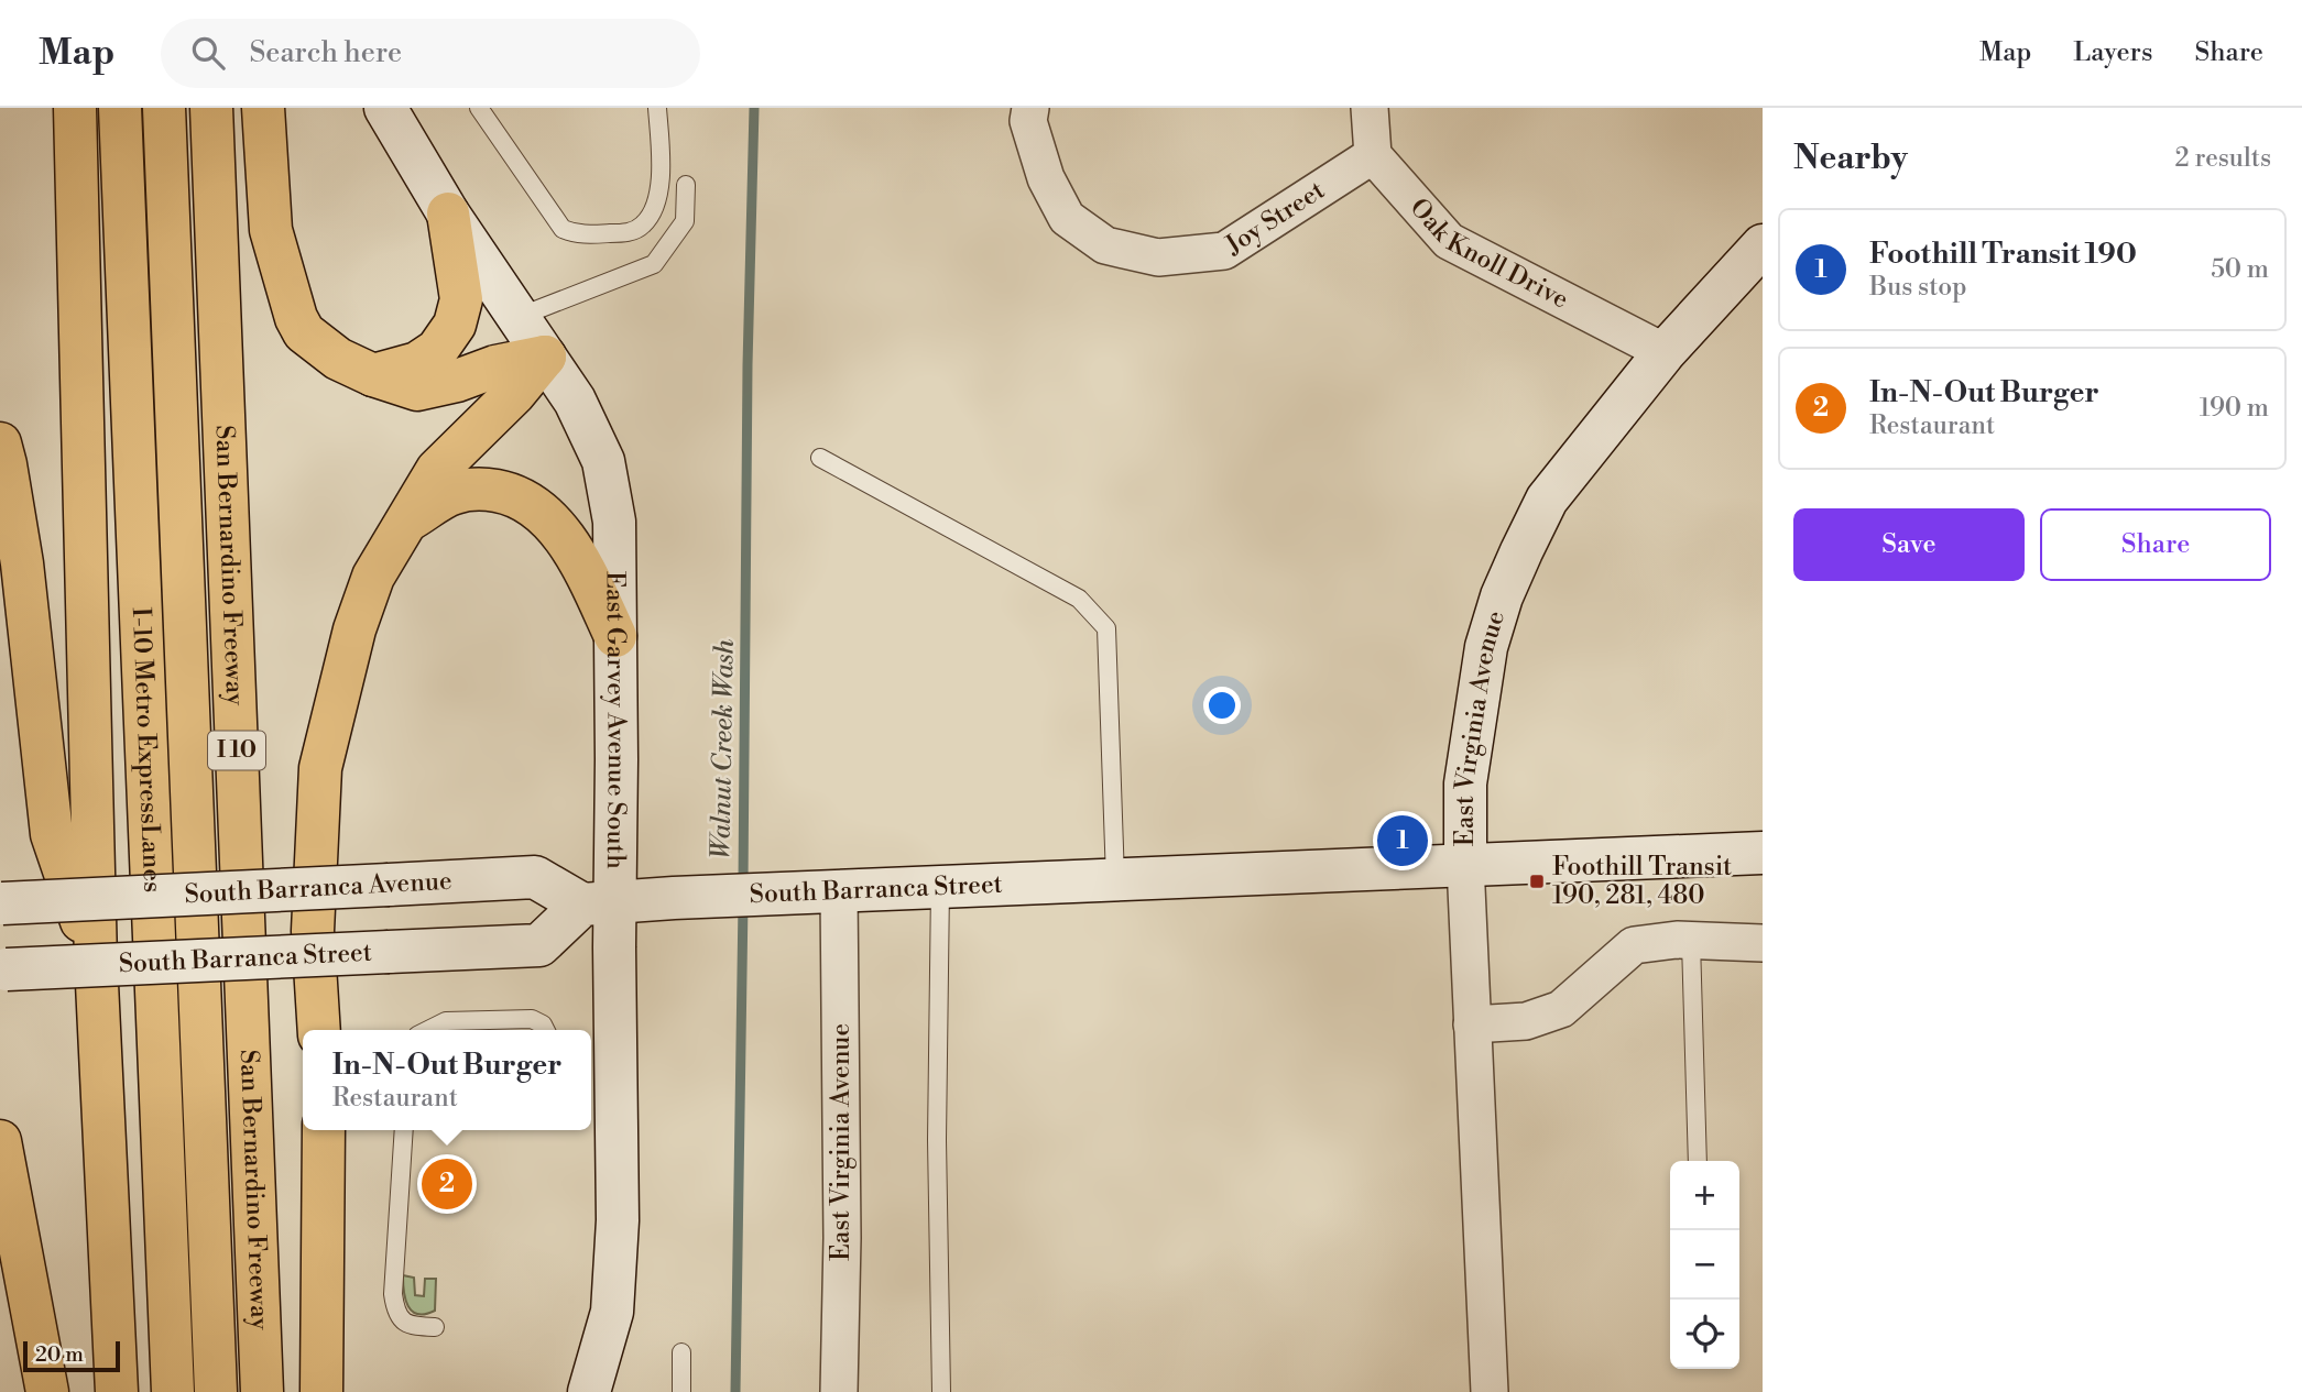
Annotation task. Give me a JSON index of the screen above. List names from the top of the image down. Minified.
{"streets":{"highway":["San Bernardino Freeway","I-10 Metro ExpressLanes","I 10"],"main road":["East Garvey Avenue South","East Virginia Avenue","South Barranca Avenue","South Barranca Street"],"street":["Joy Street","Oak Knoll Drive"]},"crossings":[["Joy Street","Oak Knoll Drive"],["Oak Knoll Drive","East Virginia Avenue"],["East Garvey Avenue South","South Barranca Avenue"],["East Garvey Avenue South","South Barranca Street"],["East Virginia Avenue","South Barranca Street"],["South Barranca Avenue","South Barranca Street"]],"water":["Walnut Creek Wash"],"places":{"transit":["Foothill Transit 190, 281, 480"]},"scale_bar":"20 m","page":{"header":"Map","search":"Search here","nav":["Map","Layers","Share"],"heading":["Nearby","2 results"],"list":[{"mark":"1","name":"Foothill Transit 190","note":"Bus stop","value":"50 m"},{"mark":"2","name":"In-N-Out Burger","note":"Restaurant","value":"190 m"}],"buttons":["Save","Share"],"pins":["1","2"],"popup":["In-N-Out Burger","Restaurant"],"map_buttons":["+","−"],"scale":"20 m"}}
